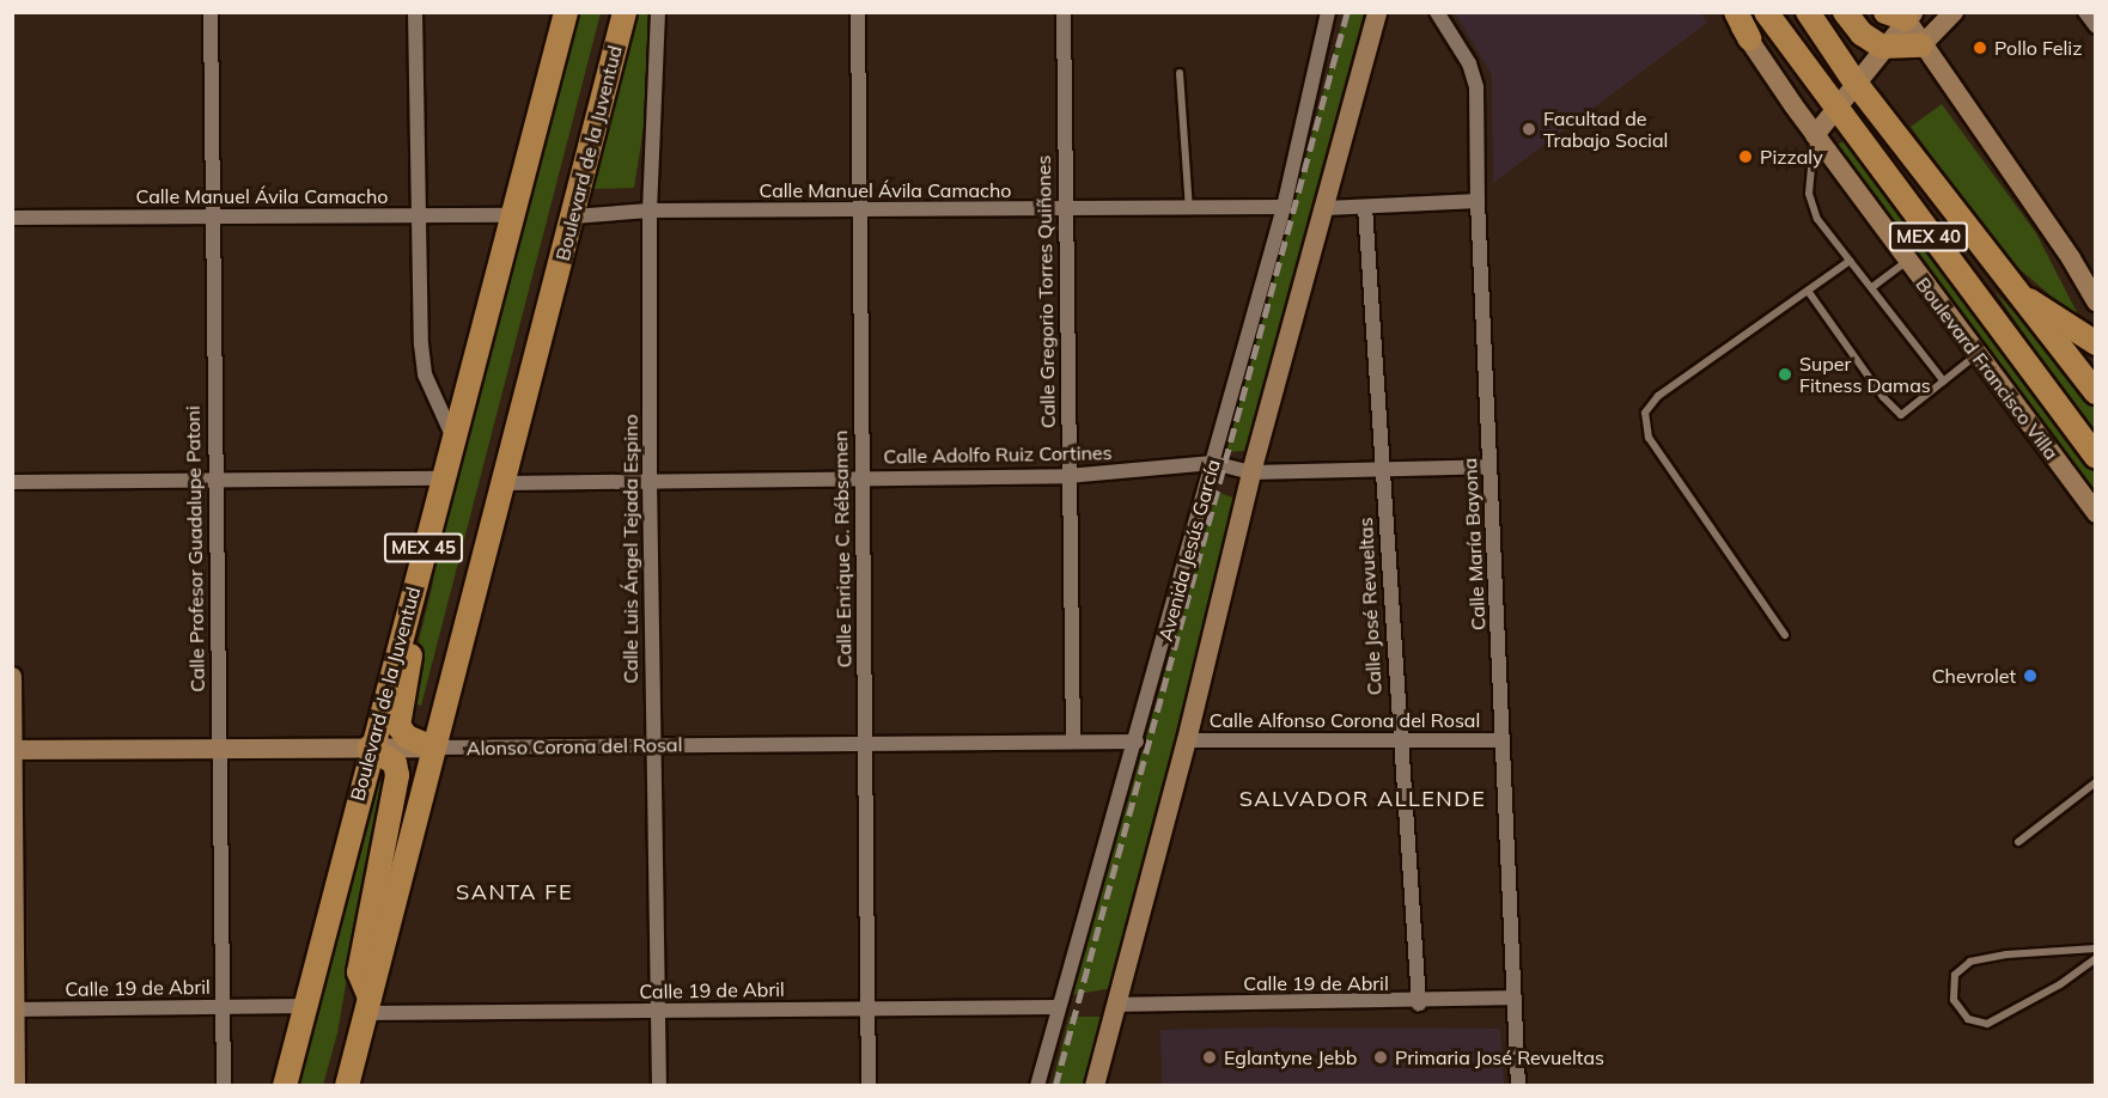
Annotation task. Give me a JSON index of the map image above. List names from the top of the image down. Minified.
{"streets":{"main road":["Boulevard de la Juventud","MEX 40","Boulevard Francisco Villa","MEX 45"],"street":["Calle Manuel Ávila Camacho","Calle Gregorio Torres Quiñones","Calle Adolfo Ruiz Cortines","Calle María Bayona","Calle Profesor Guadalupe Patoni","Calle Luis Ángel Tejada Espino","Calle Enrique C. Rébsamen","Avenida Jesús García","Calle José Revueltas","Calle Alfonso Corona del Rosal","Alonso Corona del Rosal","Calle 19 de Abril"]},"crossings":[["Boulevard de la Juventud","Calle Manuel Ávila Camacho"],["Boulevard de la Juventud","Calle Adolfo Ruiz Cortines"],["Boulevard de la Juventud","Alonso Corona del Rosal"],["Boulevard de la Juventud","Calle 19 de Abril"],["Calle Manuel Ávila Camacho","Calle Gregorio Torres Quiñones"],["Calle Manuel Ávila Camacho","Calle Profesor Guadalupe Patoni"],["Calle Manuel Ávila Camacho","Calle Luis Ángel Tejada Espino"],["Calle Manuel Ávila Camacho","Calle Enrique C. Rébsamen"],["Calle Manuel Ávila Camacho","Avenida Jesús García"],["Calle Gregorio Torres Quiñones","Calle Adolfo Ruiz Cortines"],["Calle Gregorio Torres Quiñones","Alonso Corona del Rosal"],["Calle Adolfo Ruiz Cortines","Calle María Bayona"],["Calle Adolfo Ruiz Cortines","Calle Luis Ángel Tejada Espino"],["Calle Adolfo Ruiz Cortines","Calle Enrique C. Rébsamen"],["Calle Adolfo Ruiz Cortines","Avenida Jesús García"],["Calle Adolfo Ruiz Cortines","Calle José Revueltas"],["Calle María Bayona","Calle Alfonso Corona del Rosal"],["Calle María Bayona","Calle 19 de Abril"],["Calle Profesor Guadalupe Patoni","Alonso Corona del Rosal"],["Calle Profesor Guadalupe Patoni","Calle 19 de Abril"],["Calle Luis Ángel Tejada Espino","Alonso Corona del Rosal"],["Calle Luis Ángel Tejada Espino","Calle 19 de Abril"],["Calle Enrique C. Rébsamen","Alonso Corona del Rosal"],["Calle Enrique C. Rébsamen","Calle 19 de Abril"],["Avenida Jesús García","Calle Alfonso Corona del Rosal"],["Avenida Jesús García","Alonso Corona del Rosal"],["Avenida Jesús García","Calle 19 de Abril"],["Calle José Revueltas","Calle Alfonso Corona del Rosal"],["Calle José Revueltas","Calle 19 de Abril"]],"districts":["SALVADOR ALLENDE","SANTA FE"],"places":["Pollo Feliz","Facultad de Trabajo Social","Pizzaly","Super Fitness Damas","Chevrolet","Eglantyne Jebb","Primaria José Revueltas"]}
